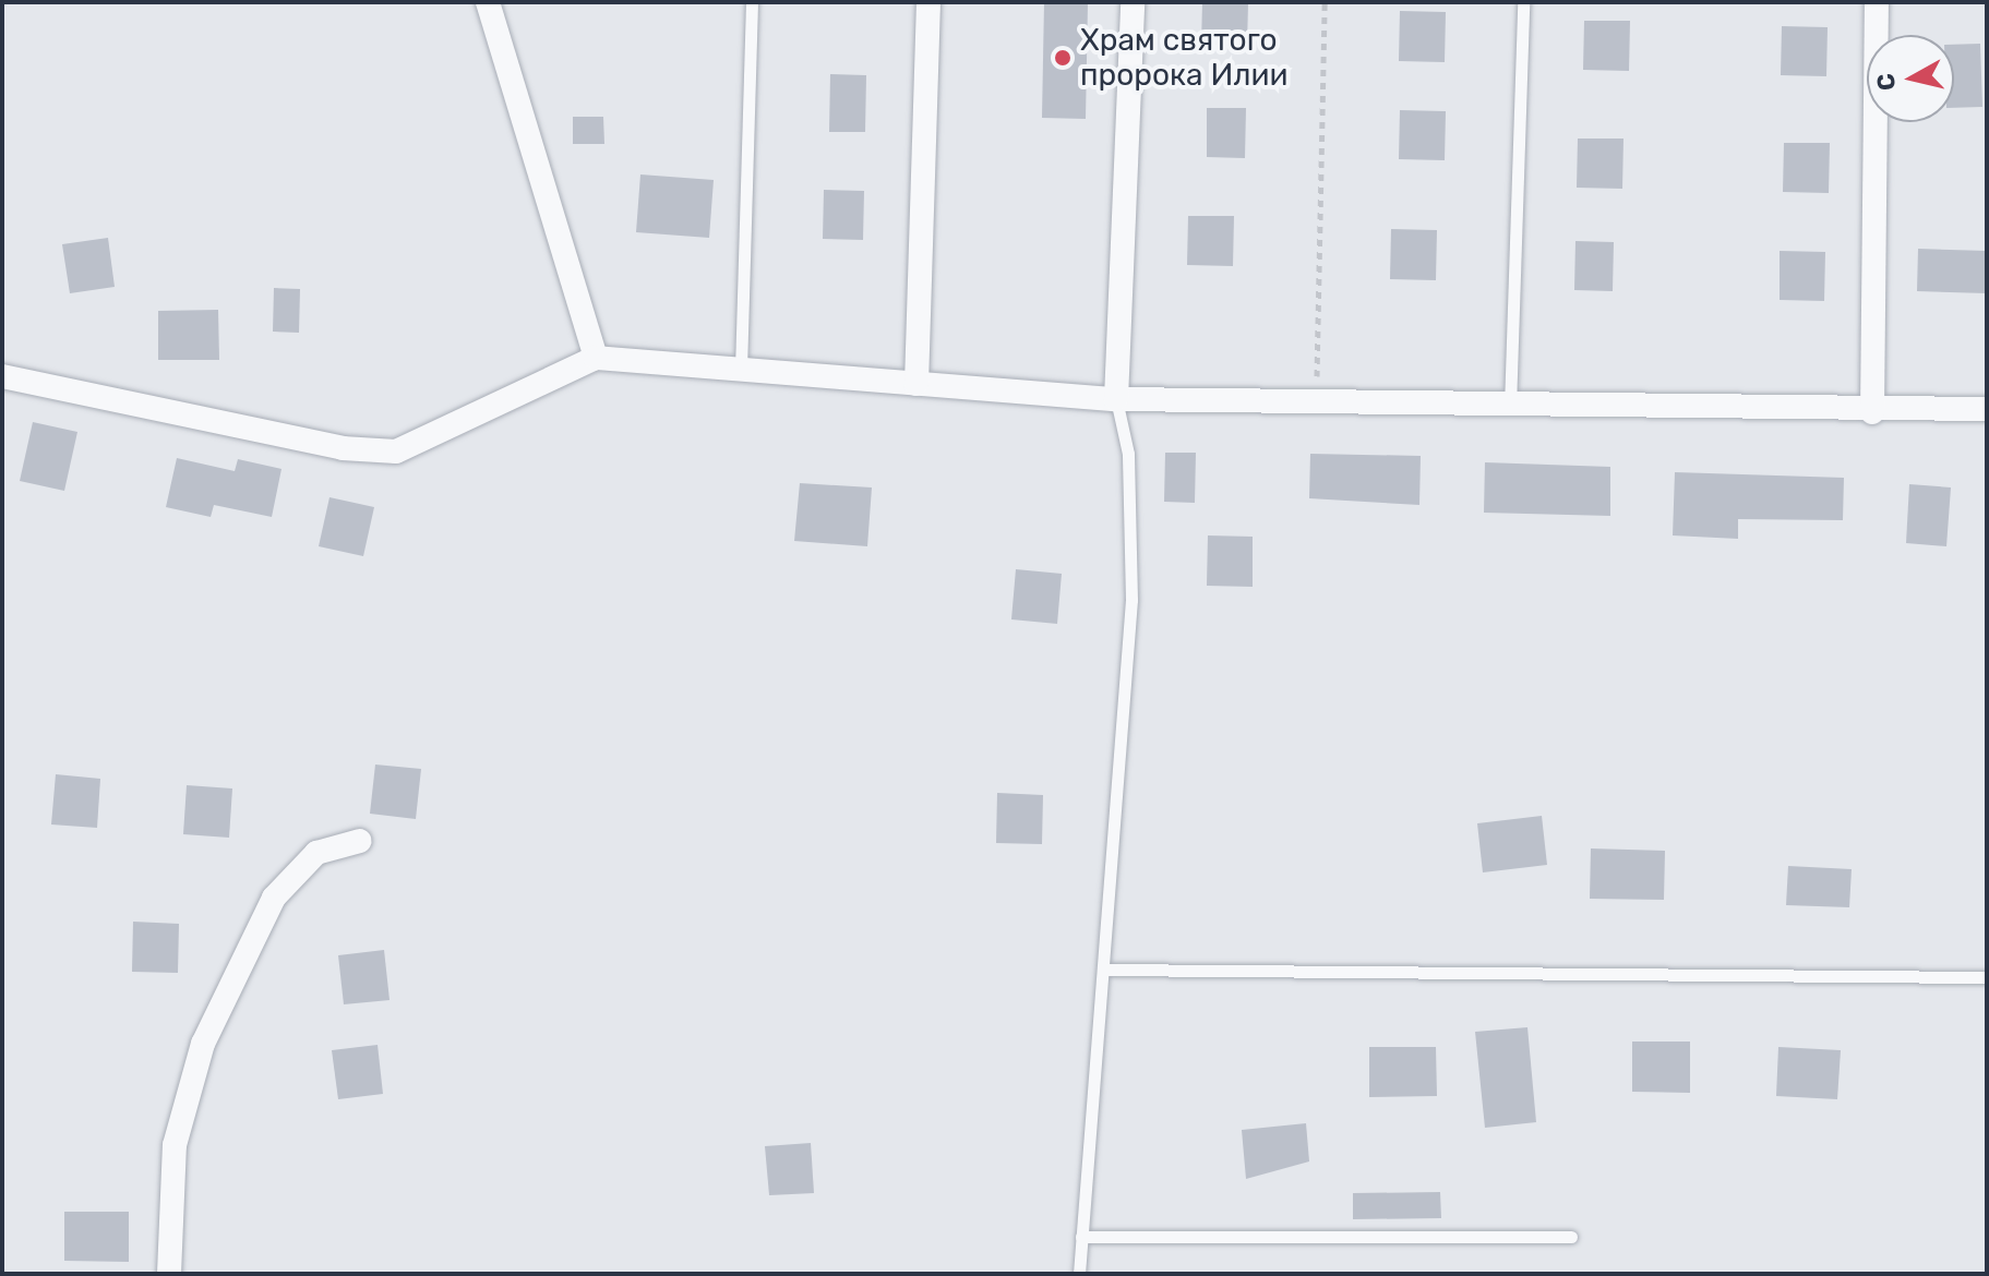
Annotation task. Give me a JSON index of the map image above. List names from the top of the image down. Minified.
{"places":["Храм святого пророка Илии"],"north":"left"}
